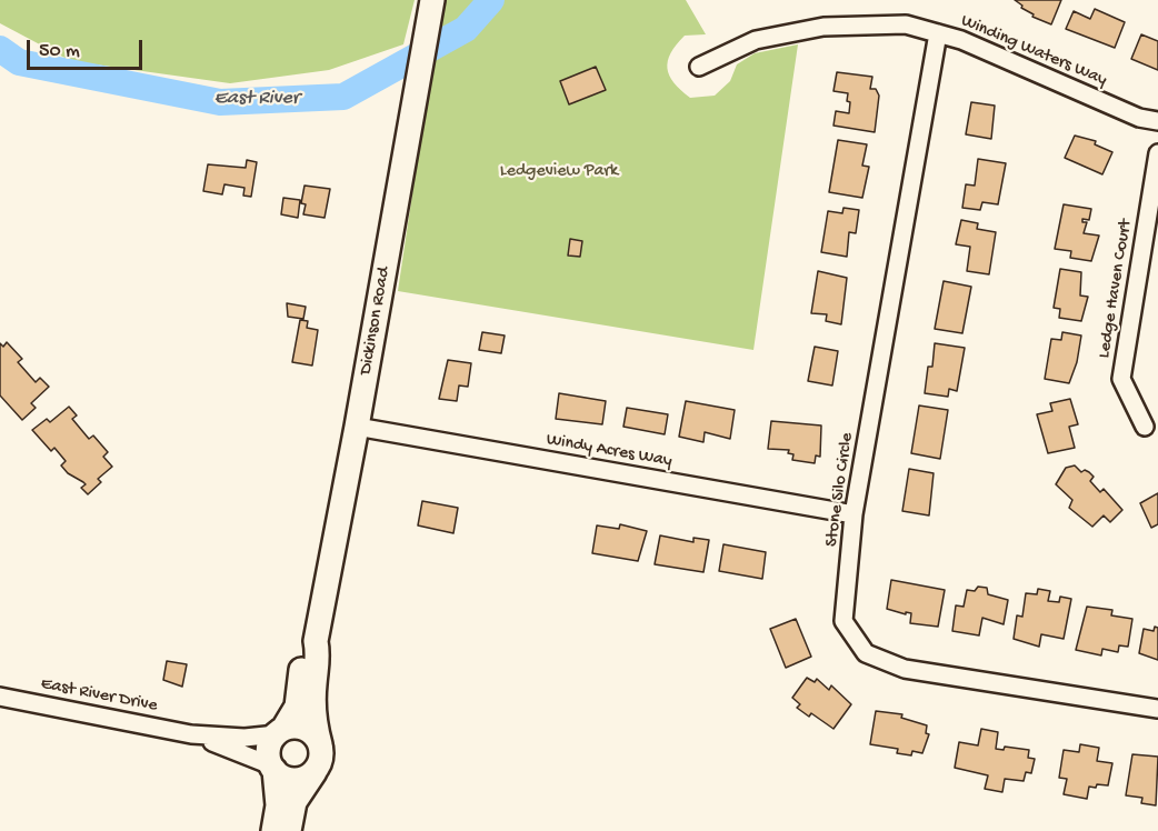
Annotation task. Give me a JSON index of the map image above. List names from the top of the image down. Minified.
{"streets":{"street":["Winding Waters Way","Ledge Haven Court","Dickinson Road","Windy Acres Way","Stone Silo Circle","East River Drive"]},"crossings":[["Winding Waters Way","Stone Silo Circle"],["Dickinson Road","Windy Acres Way"],["Dickinson Road","East River Drive"],["Windy Acres Way","Stone Silo Circle"]],"water":["East River"],"parks":["Ledgeview Park"],"scale_bar":"50 m"}
